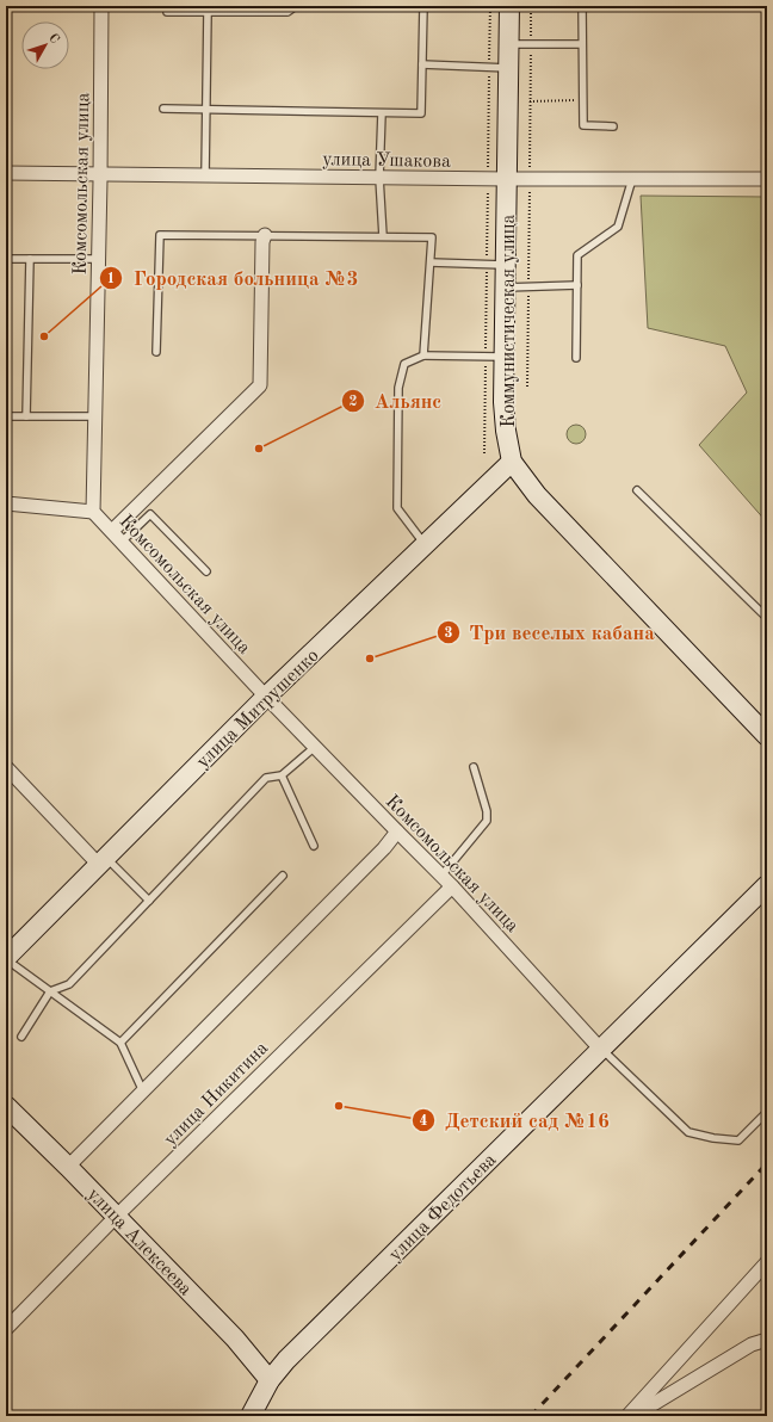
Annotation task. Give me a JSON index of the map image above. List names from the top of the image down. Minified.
{"streets":{"main road":["Коммунистическая улица","улица Митрушенко","улица Федотьева","улица Алексеева"],"street":["улица Ушакова","Комсомольская улица","улица Никитина"]},"crossings":[["улица Ушакова","Комсомольская улица"],["улица Ушакова","Коммунистическая улица"],["Комсомольская улица","улица Митрушенко"],["Комсомольская улица","улица Никитина"],["Комсомольская улица","улица Федотьева"],["Коммунистическая улица","улица Митрушенко"],["улица Никитина","улица Алексеева"],["улица Федотьева","улица Алексеева"]],"places":["Городская больница №3","Альянс","Три веселых кабана","Детский сад №16"],"north":"top right"}
